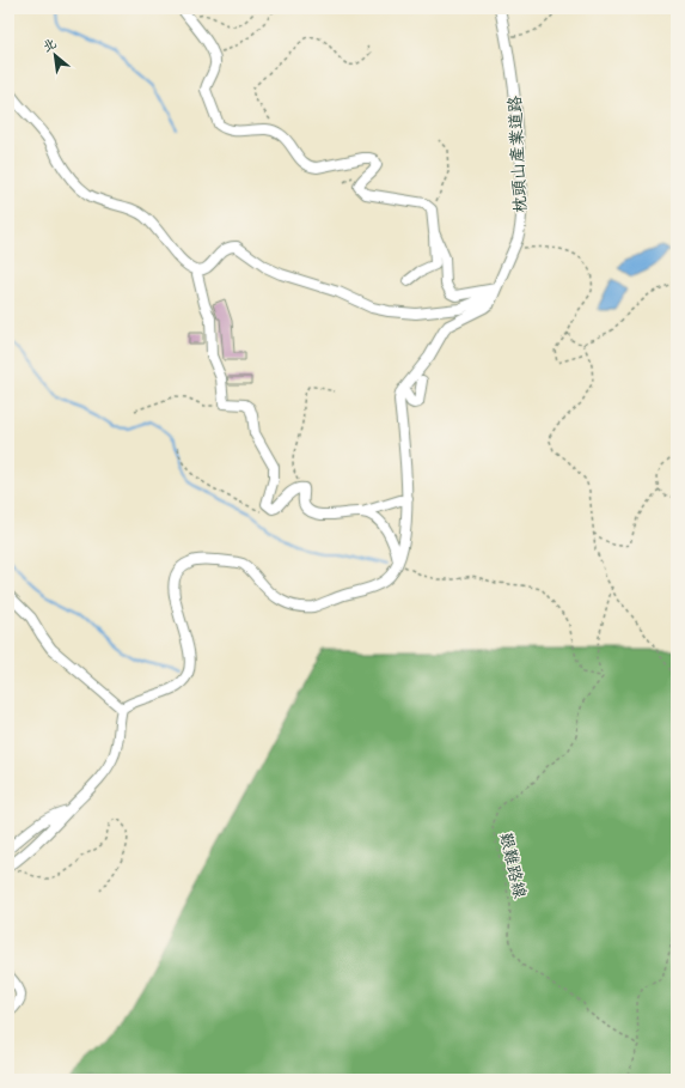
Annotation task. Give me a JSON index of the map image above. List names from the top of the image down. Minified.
{"streets":{"street":["枕頭山產業道路"],"path":["艱難路線"]},"north":"top left"}
